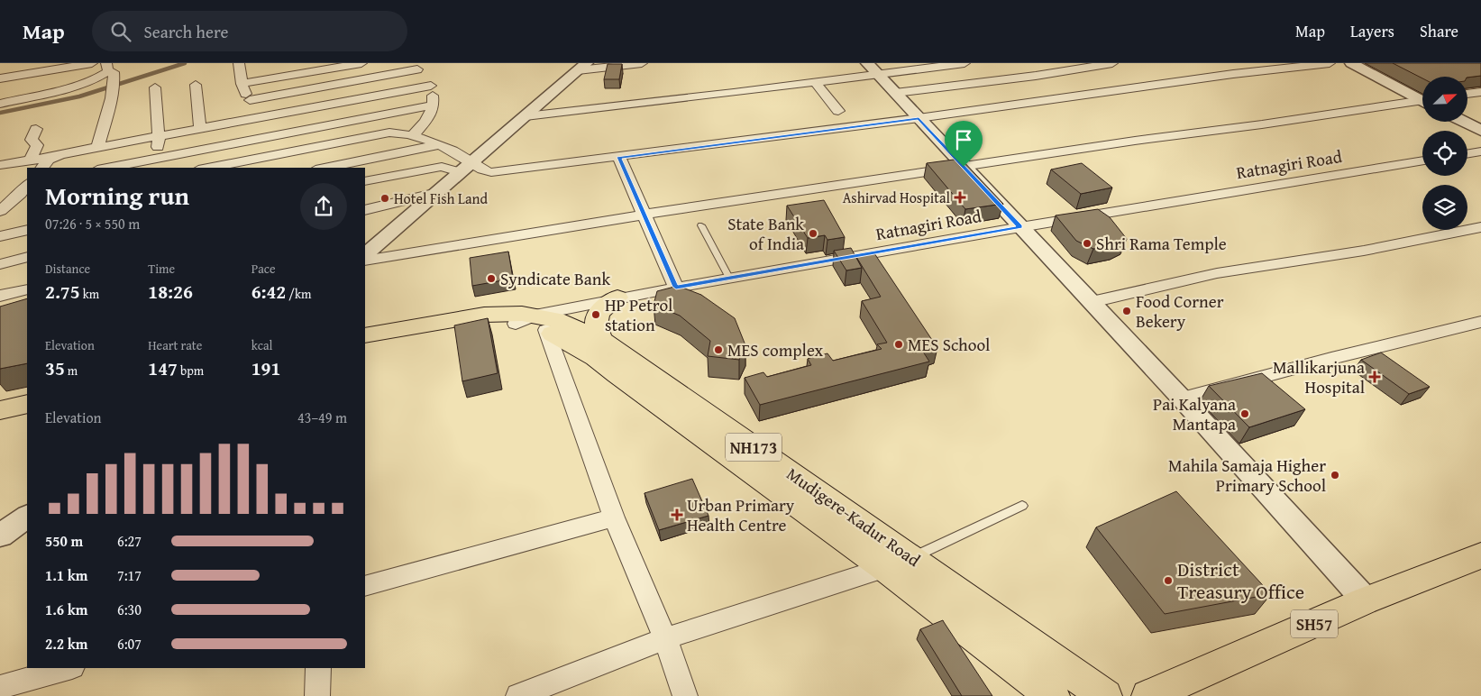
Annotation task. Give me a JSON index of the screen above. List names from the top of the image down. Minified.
{"streets":{"main road":["NH173","Mudigere-Kadur Road","SH57"],"street":["Ratnagiri Road"]},"crossings":[["Ratnagiri Road","Mudigere-Kadur Road"]],"places":{"health":["Ashirvad Hospital","Mallikarjuna Hospital","Urban Primary Health Centre"],"other":["Hotel Fish Land","State Bank of India","Shri Rama Temple","Syndicate Bank","Food Corner Bekery","HP Petrol station","MES School","MES complex","Pai Kalyana Mantapa","Mahila Samaja Higher Primary School","District Treasury Office"]},"north":"top right","page":{"header":"Map","search":"Search here","nav":["Map","Layers","Share"],"heading":["Morning run","07:26 · 5 × 550 m"],"stats":[["Distance","2.75 km"],["Time","18:26"],["Pace","6:42 /km"],["Elevation","35 m"],["Heart rate","147 bpm"],["kcal","191"]],"chart":["Elevation","43–49 m"],"list":[{"name":"550 m","note":"6:27"},{"name":"1.1 km","note":"7:17"},{"name":"1.6 km","note":"6:30"},{"name":"2.2 km","note":"6:07"}]}}
